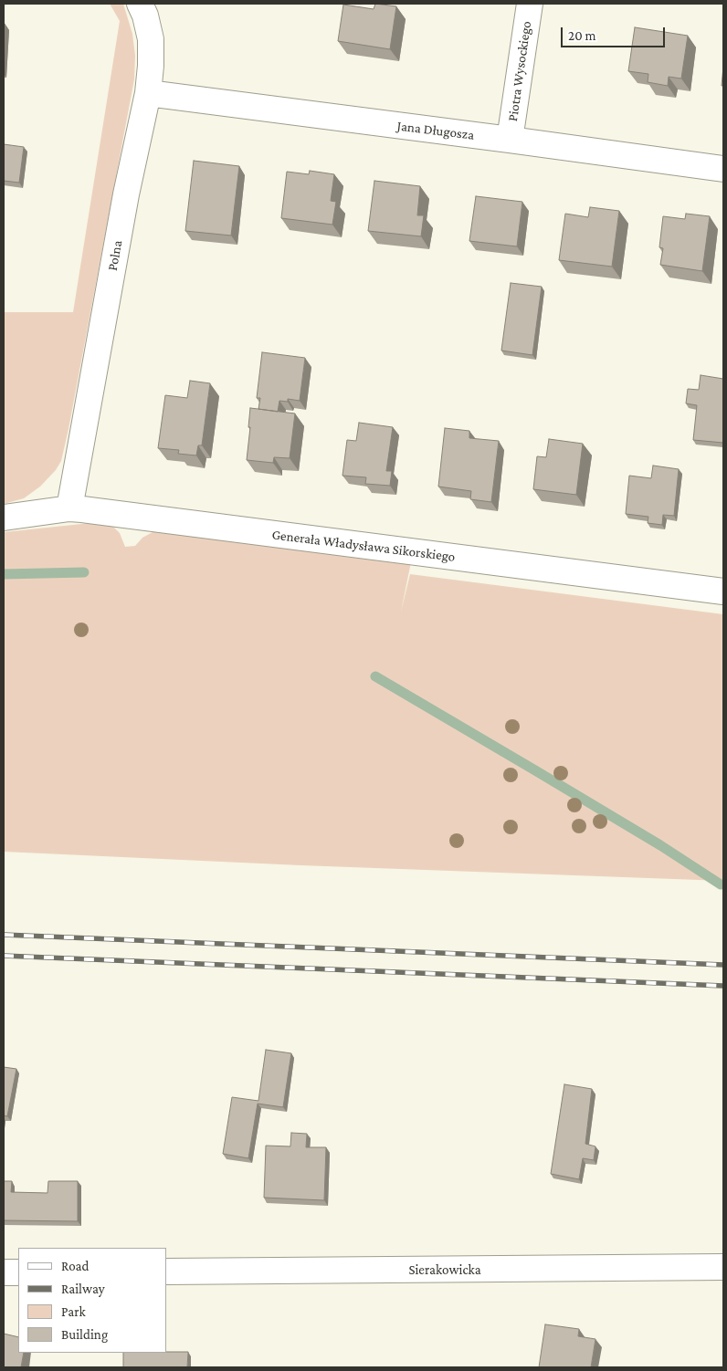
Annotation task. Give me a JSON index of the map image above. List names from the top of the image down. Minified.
{"streets":{"street":["Piotra Wysockiego","Jana Długosza","Polna","Generała Władysława Sikorskiego","Sierakowicka"]},"crossings":[["Piotra Wysockiego","Jana Długosza"],["Jana Długosza","Polna"],["Polna","Generała Władysława Sikorskiego"]],"legend":["Road","Railway","Park","Building"],"scale_bar":"20 m"}
